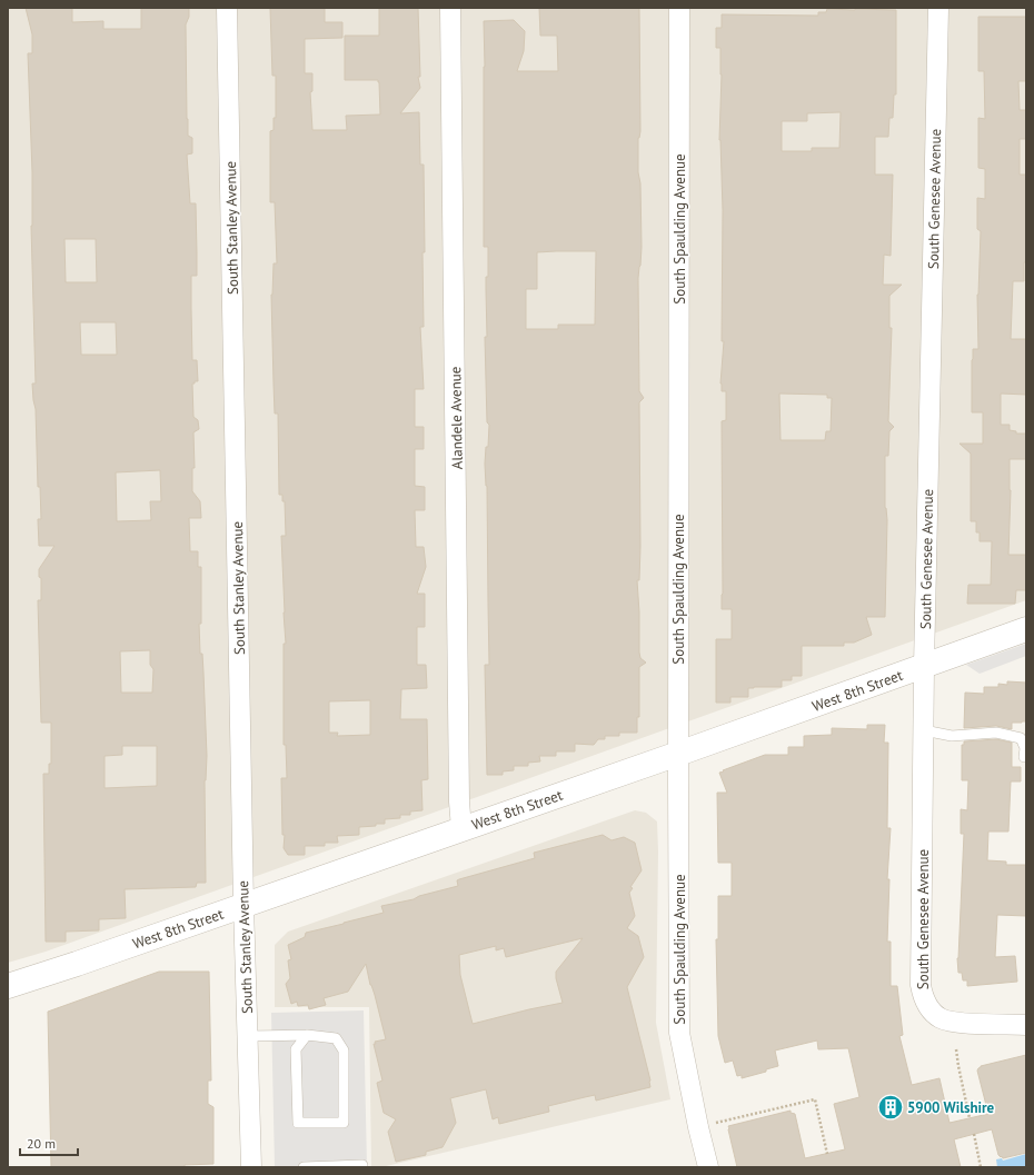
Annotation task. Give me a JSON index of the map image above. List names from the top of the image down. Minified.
{"streets":{"street":["South Genesee Avenue","South Stanley Avenue","South Spaulding Avenue","Alandele Avenue","West 8th Street"]},"crossings":[["South Genesee Avenue","West 8th Street"],["South Stanley Avenue","West 8th Street"],["South Spaulding Avenue","West 8th Street"],["Alandele Avenue","West 8th Street"]],"places":{"building":["5900 Wilshire"]},"scale_bar":"20 m"}
